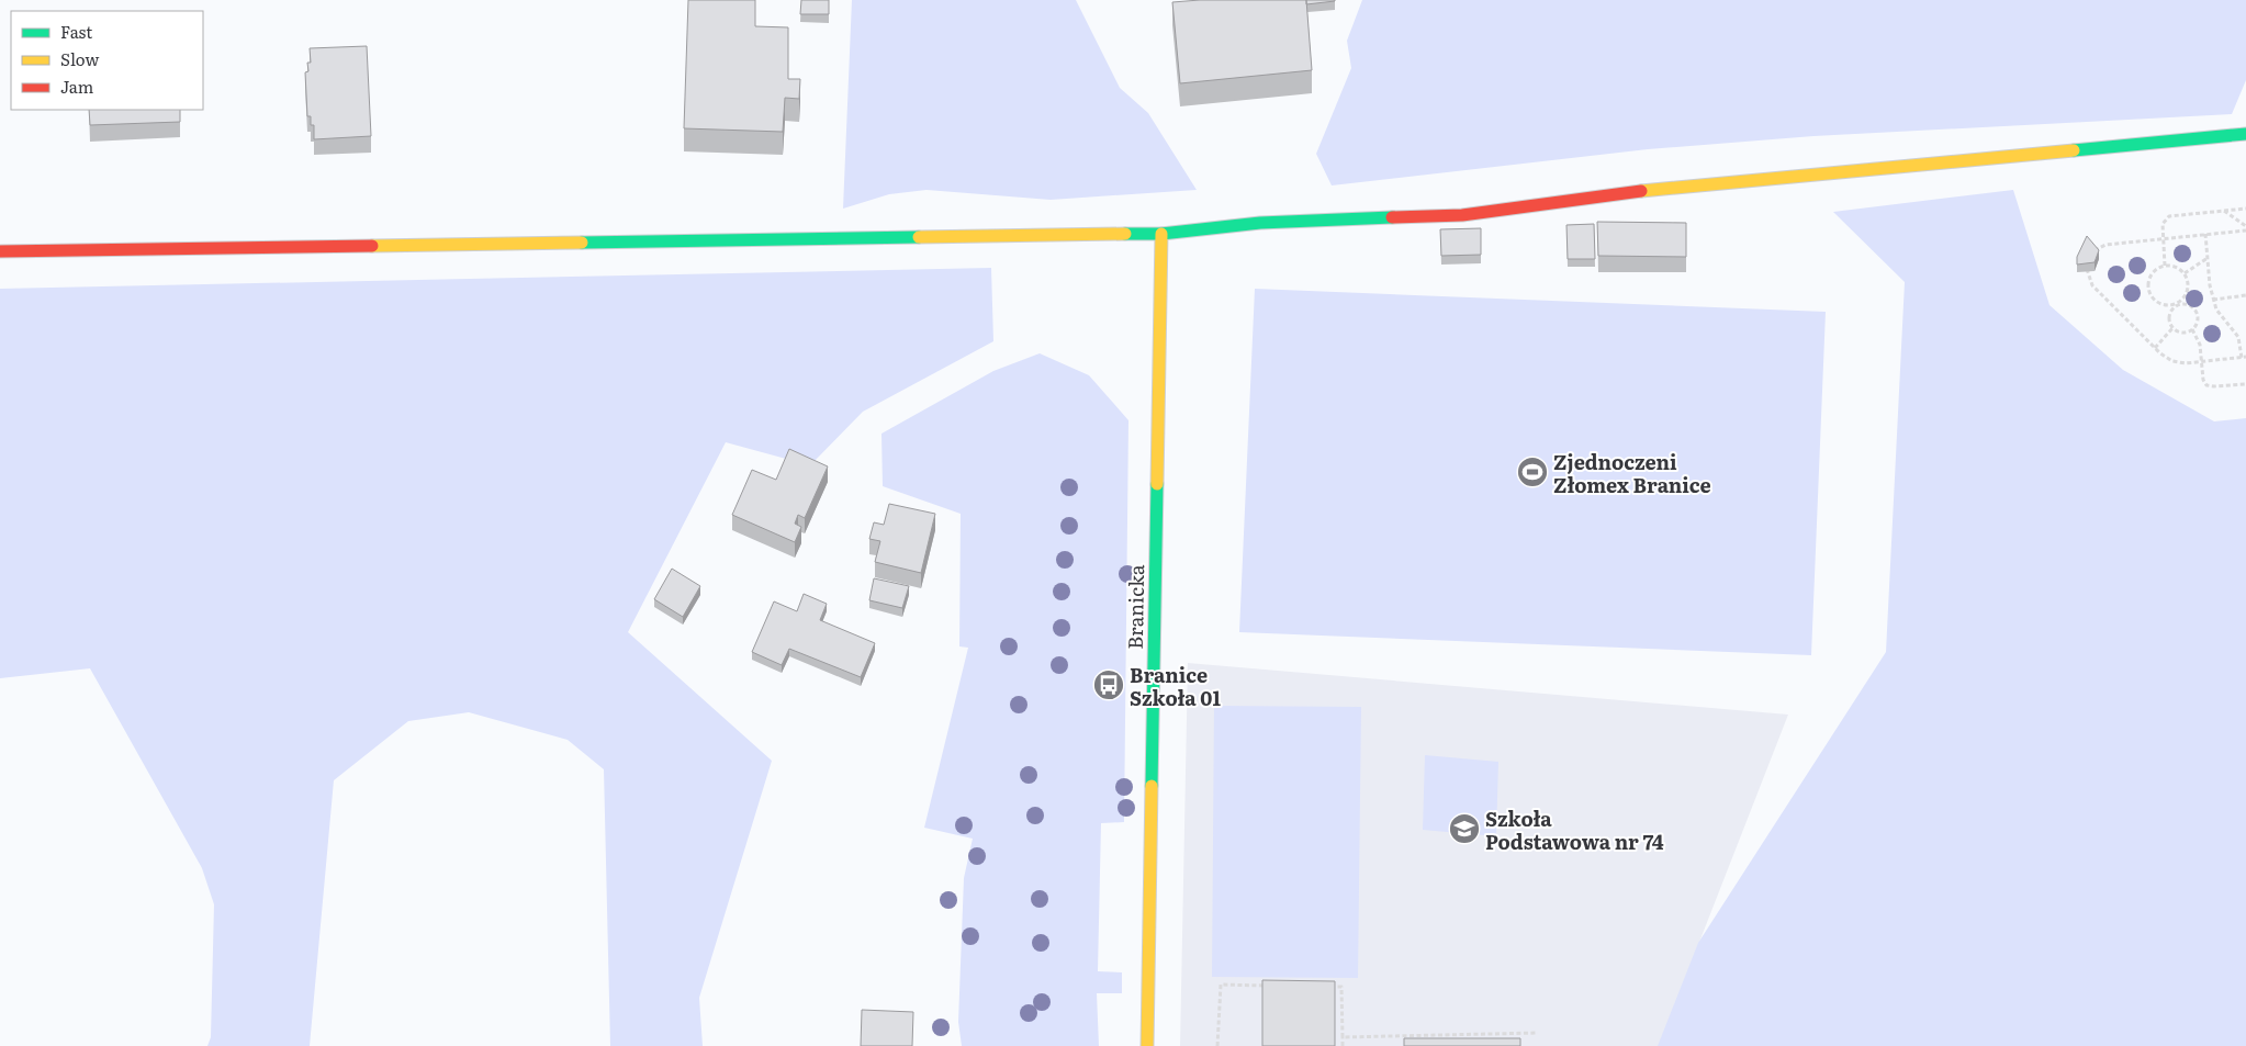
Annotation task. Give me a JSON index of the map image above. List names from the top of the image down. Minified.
{"streets":{"street":["Branicka"]},"places":{"sports":["Zjednoczeni Złomex Branice"],"bus stop":["Branice Szkoła 01"],"school or university":["Szkoła Podstawowa nr 74"]},"legend":["Fast","Slow","Jam"]}
